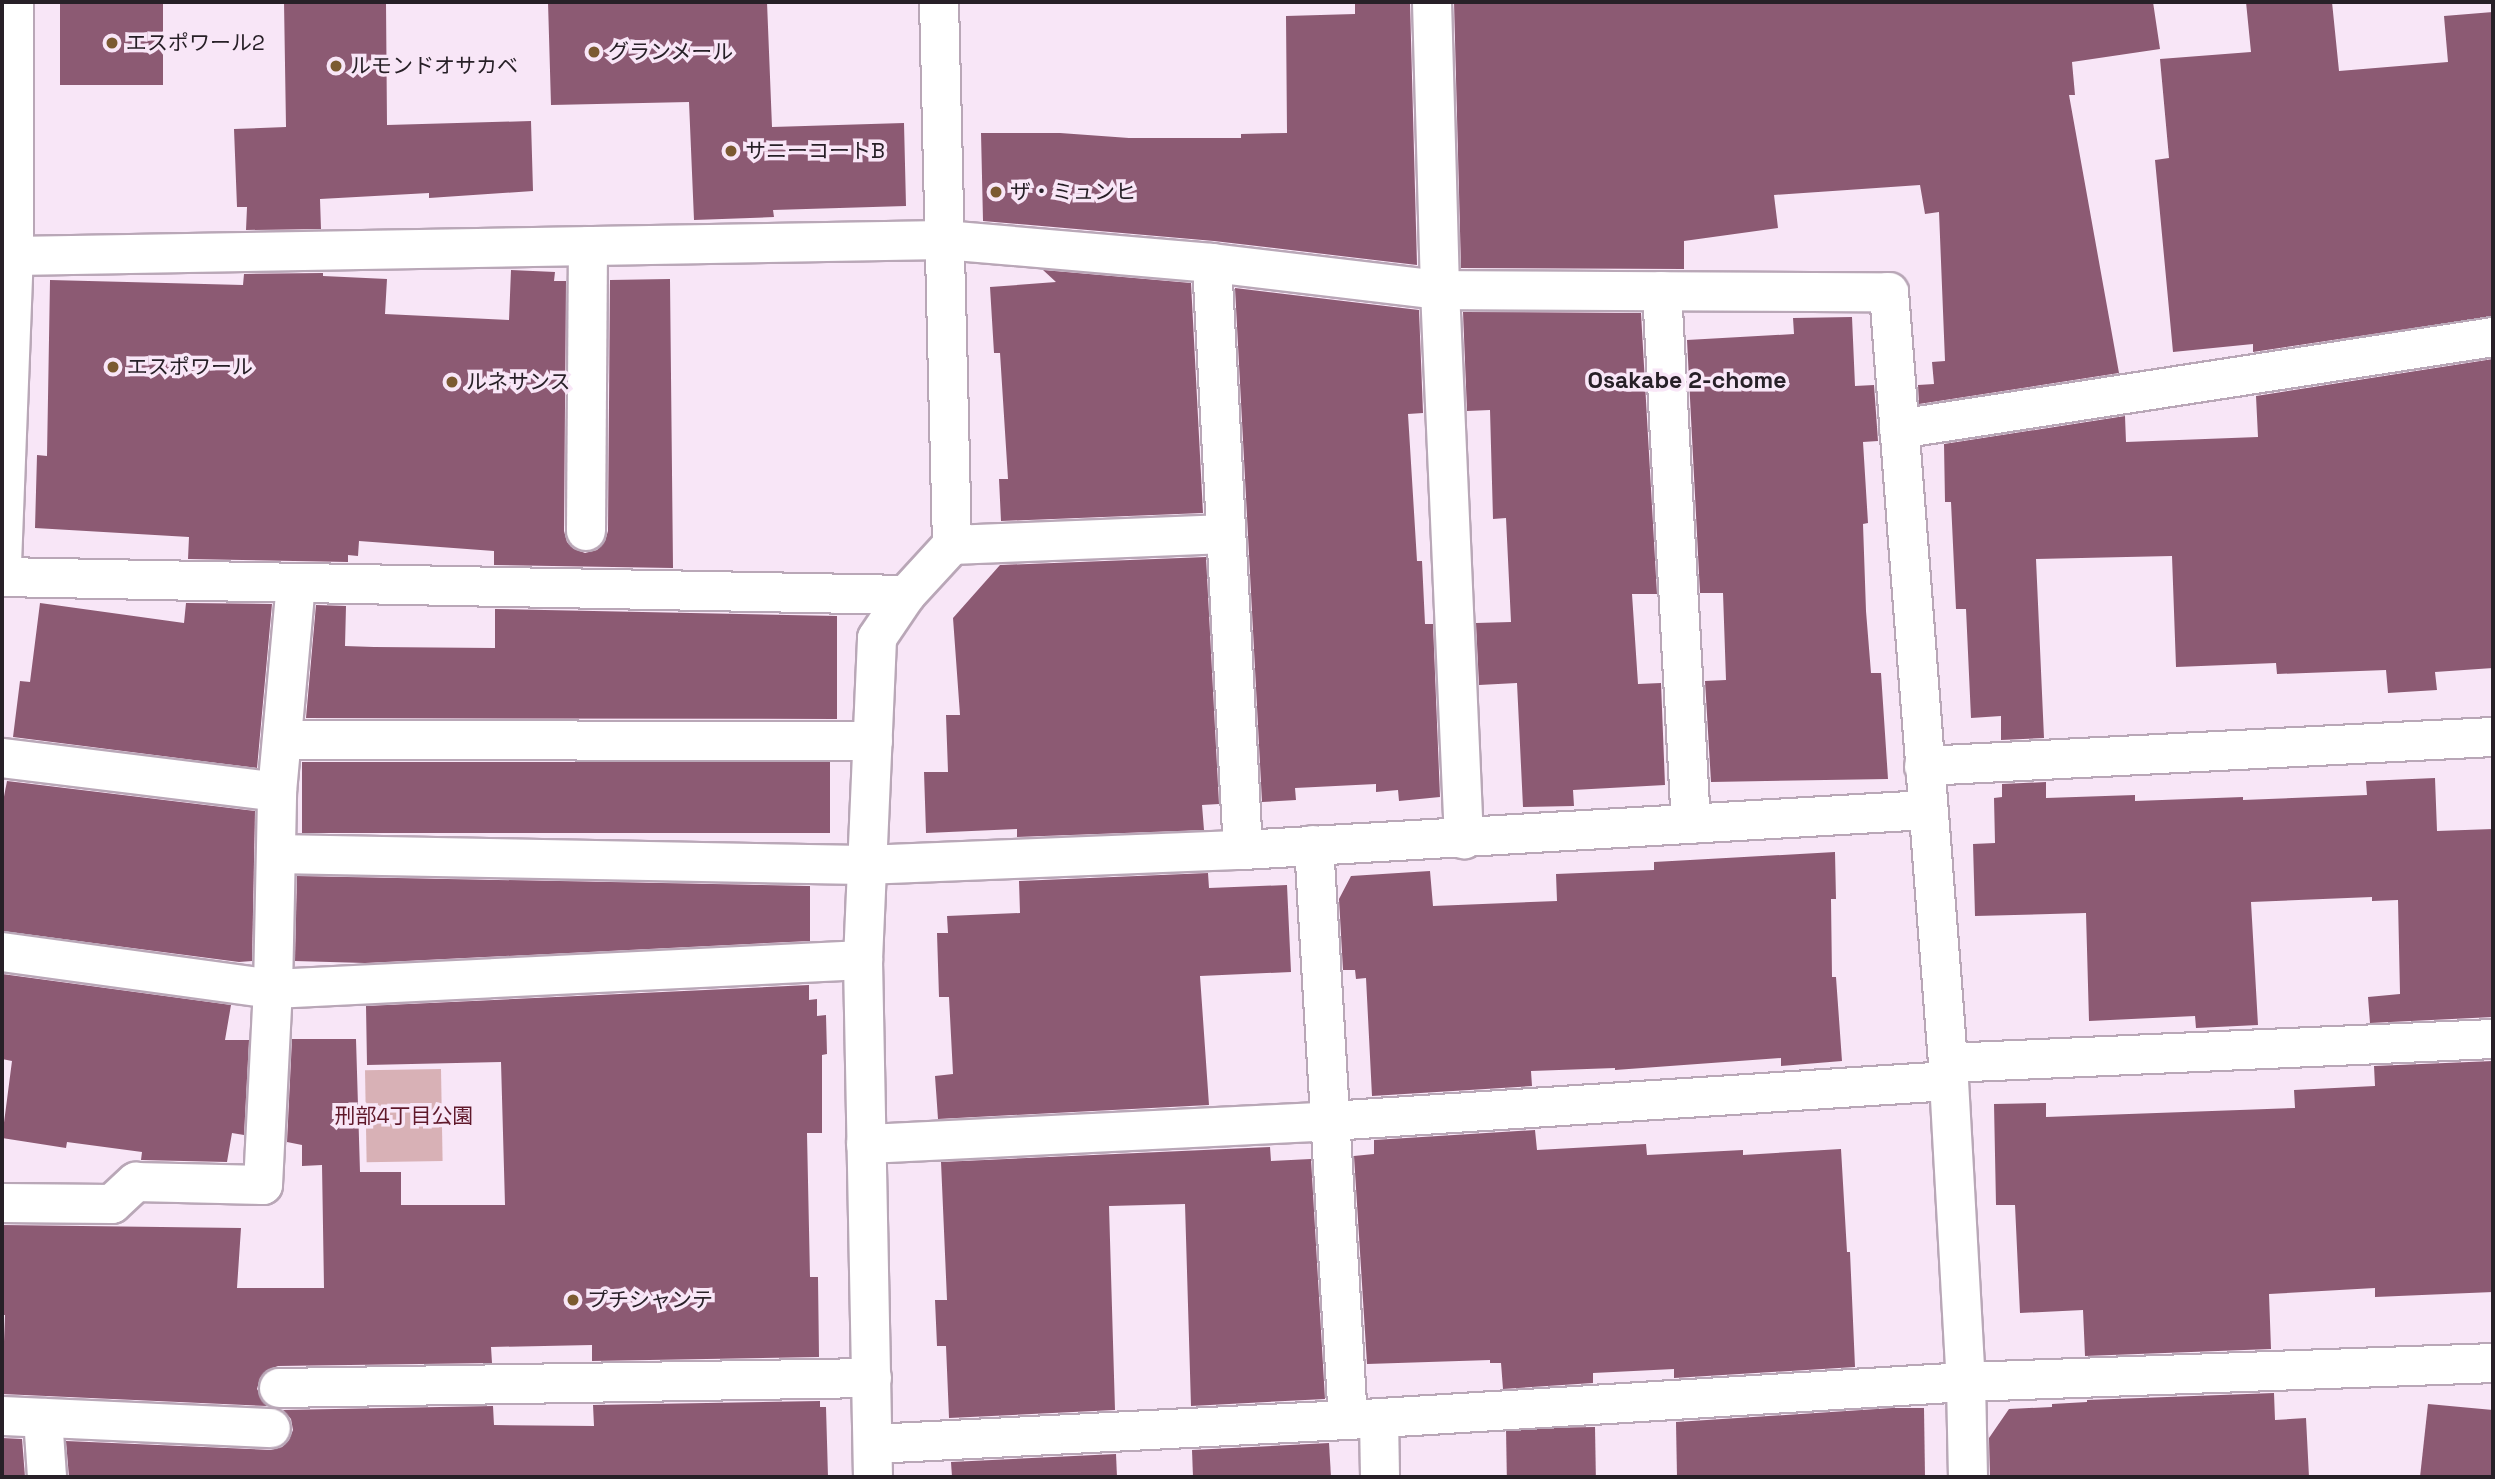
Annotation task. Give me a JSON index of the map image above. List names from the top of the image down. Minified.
{"districts":["Osakabe 2-chome"],"parks":["刑部4丁目公園"],"places":["エスポワール2","グランメール","ルモンドオサカベ","サニーコートB","ザ・ミュンヒ","エスポワール","ルネサンス","プチシャンテ"]}
